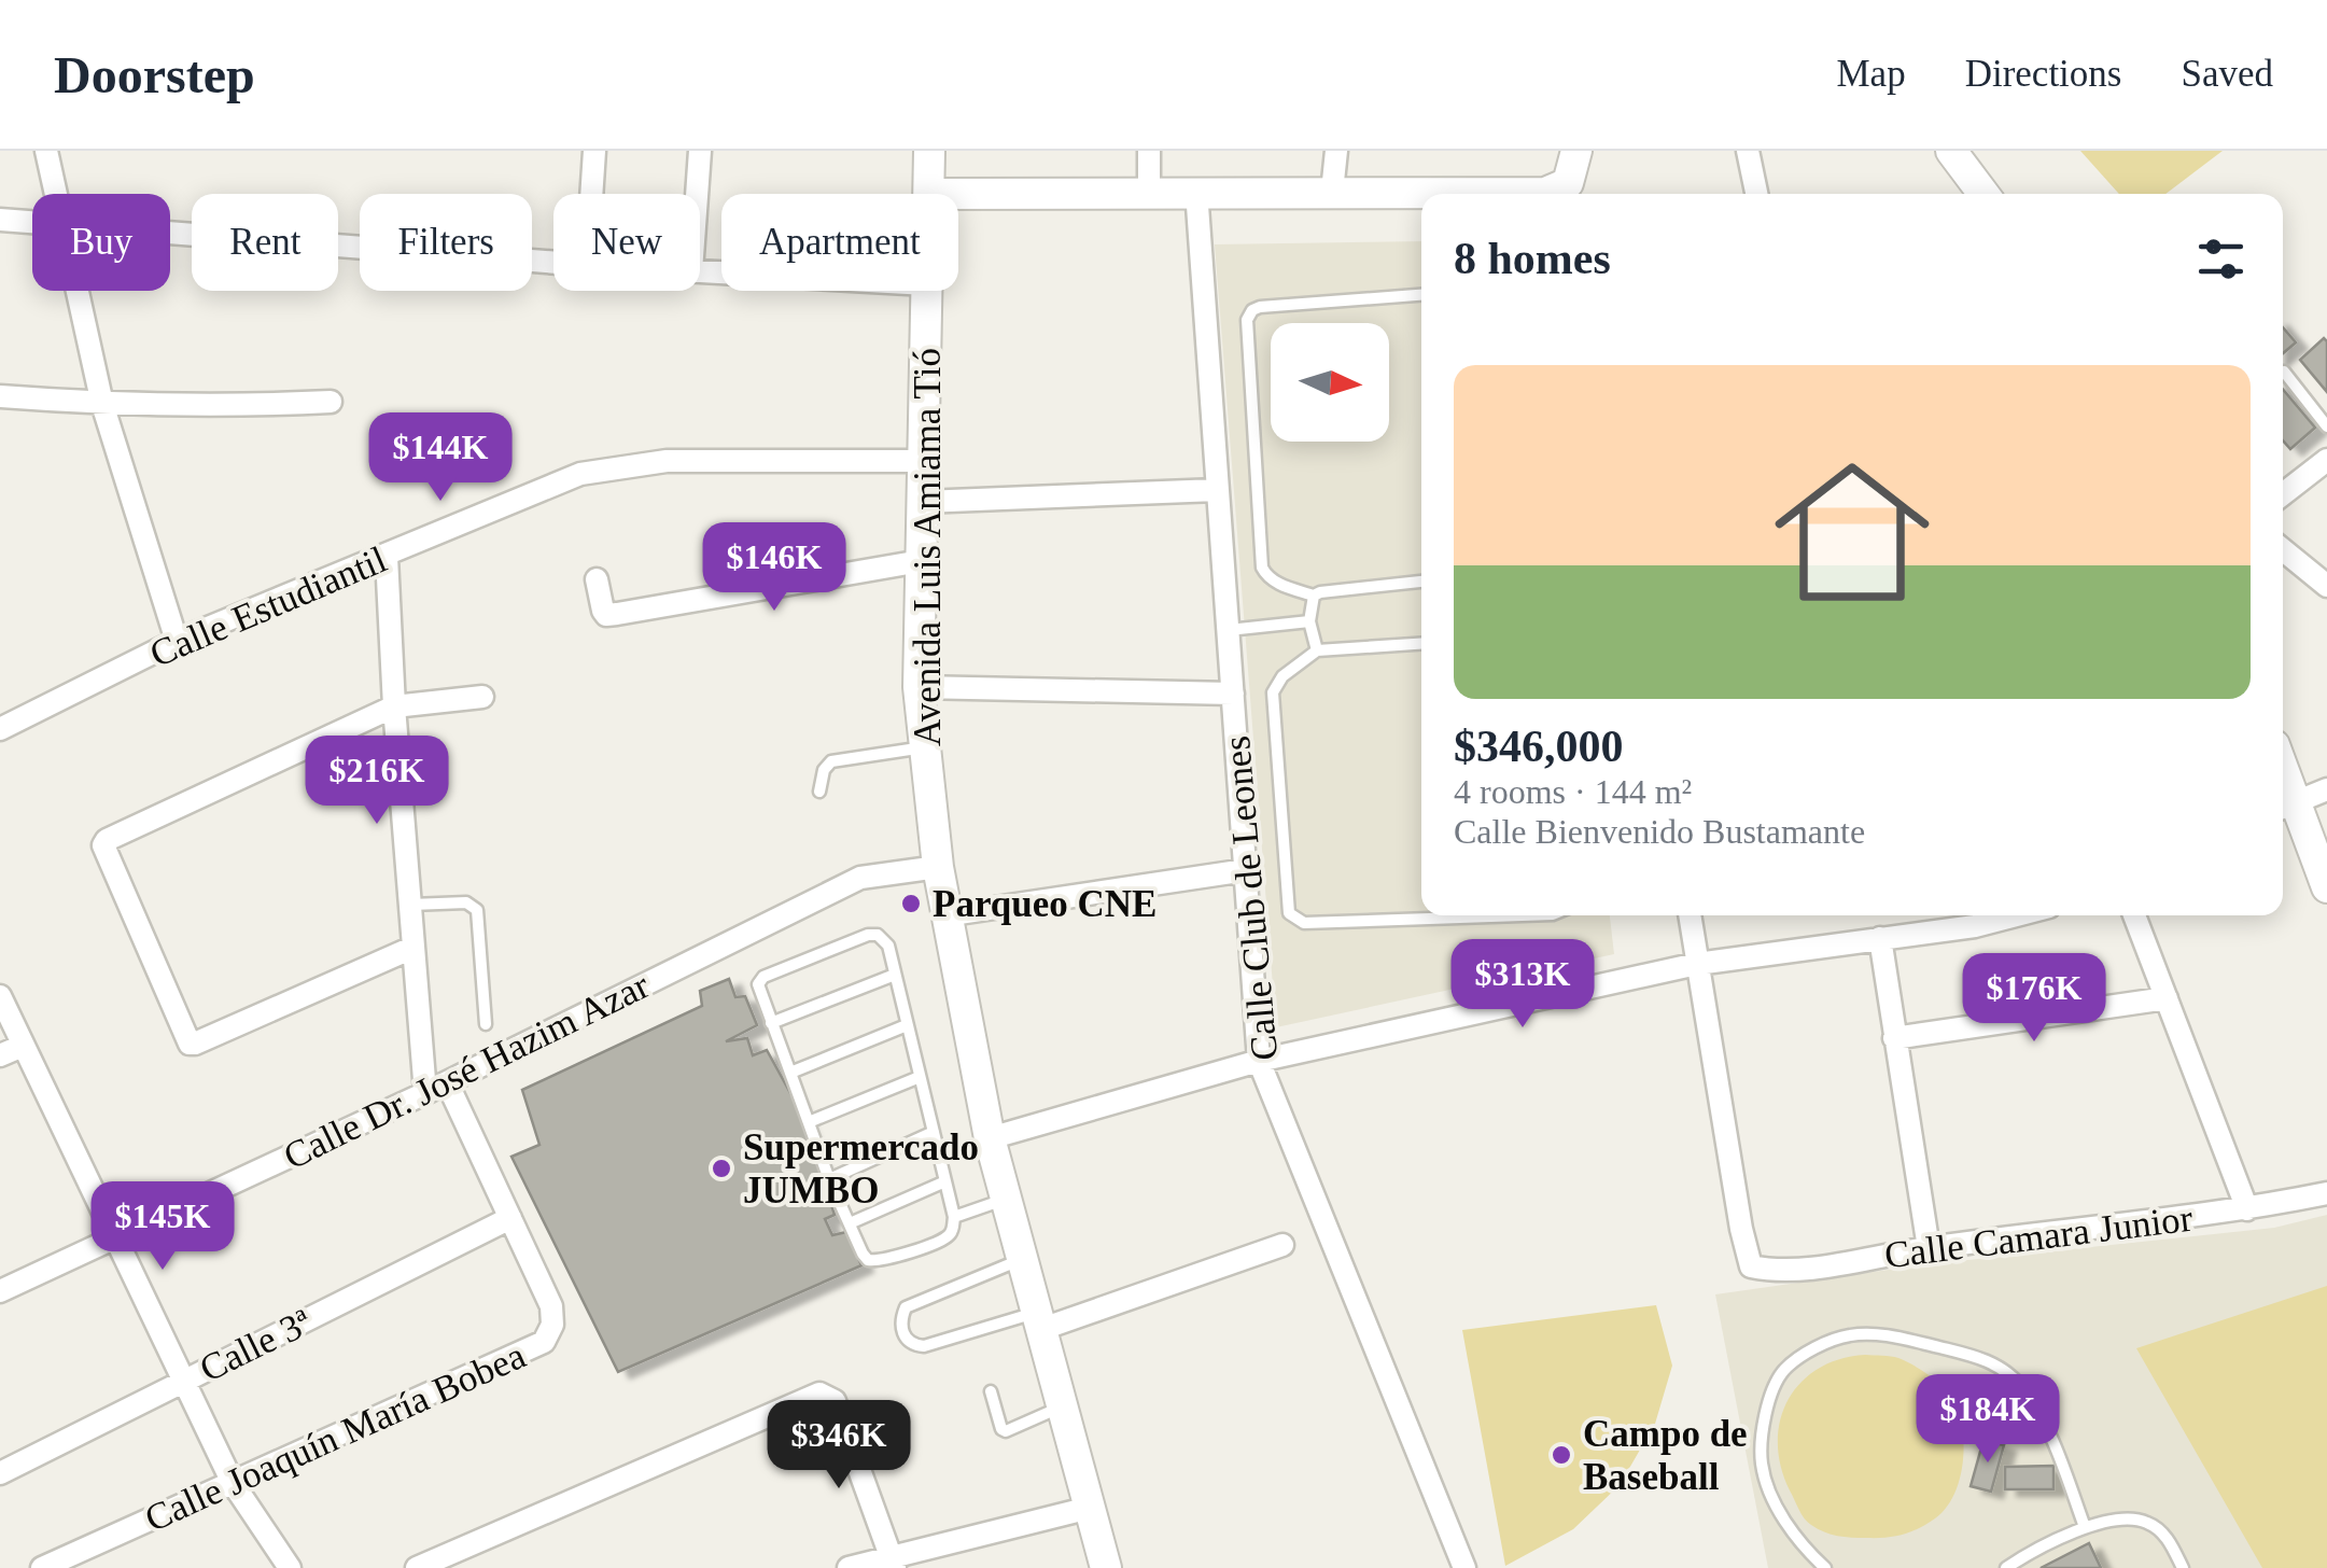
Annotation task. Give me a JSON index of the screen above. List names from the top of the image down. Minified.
{"streets":{"main road":["Avenida Luis Amiama Tió"],"street":["Calle Estudiantil","Calle Club de Leones","Calle Dr. José Hazim Azar","Calle Camara Junior","Calle 3ª","Calle Joaquín María Bobea"]},"crossings":[["Avenida Luis Amiama Tió","Calle Estudiantil"],["Avenida Luis Amiama Tió","Calle Dr. José Hazim Azar"],["Calle Dr. José Hazim Azar","Calle Joaquín María Bobea"],["Calle 3ª","Calle Joaquín María Bobea"]],"places":["Parqueo CNE","Supermercado JUMBO","Campo de Baseball"],"north":"right","page":{"header":"Doorstep","nav":["Map","Directions","Saved"],"chip":["Buy","Rent","Filters","New","Apartment"],"heading":"8 homes","list":[{"name":"$346,000","note":"4 rooms · 144 m² · Calle Bienvenido Bustamante"}],"price":["$144K","$146K","$216K","$313K","$176K","$145K","$184K","$346K"]}}
